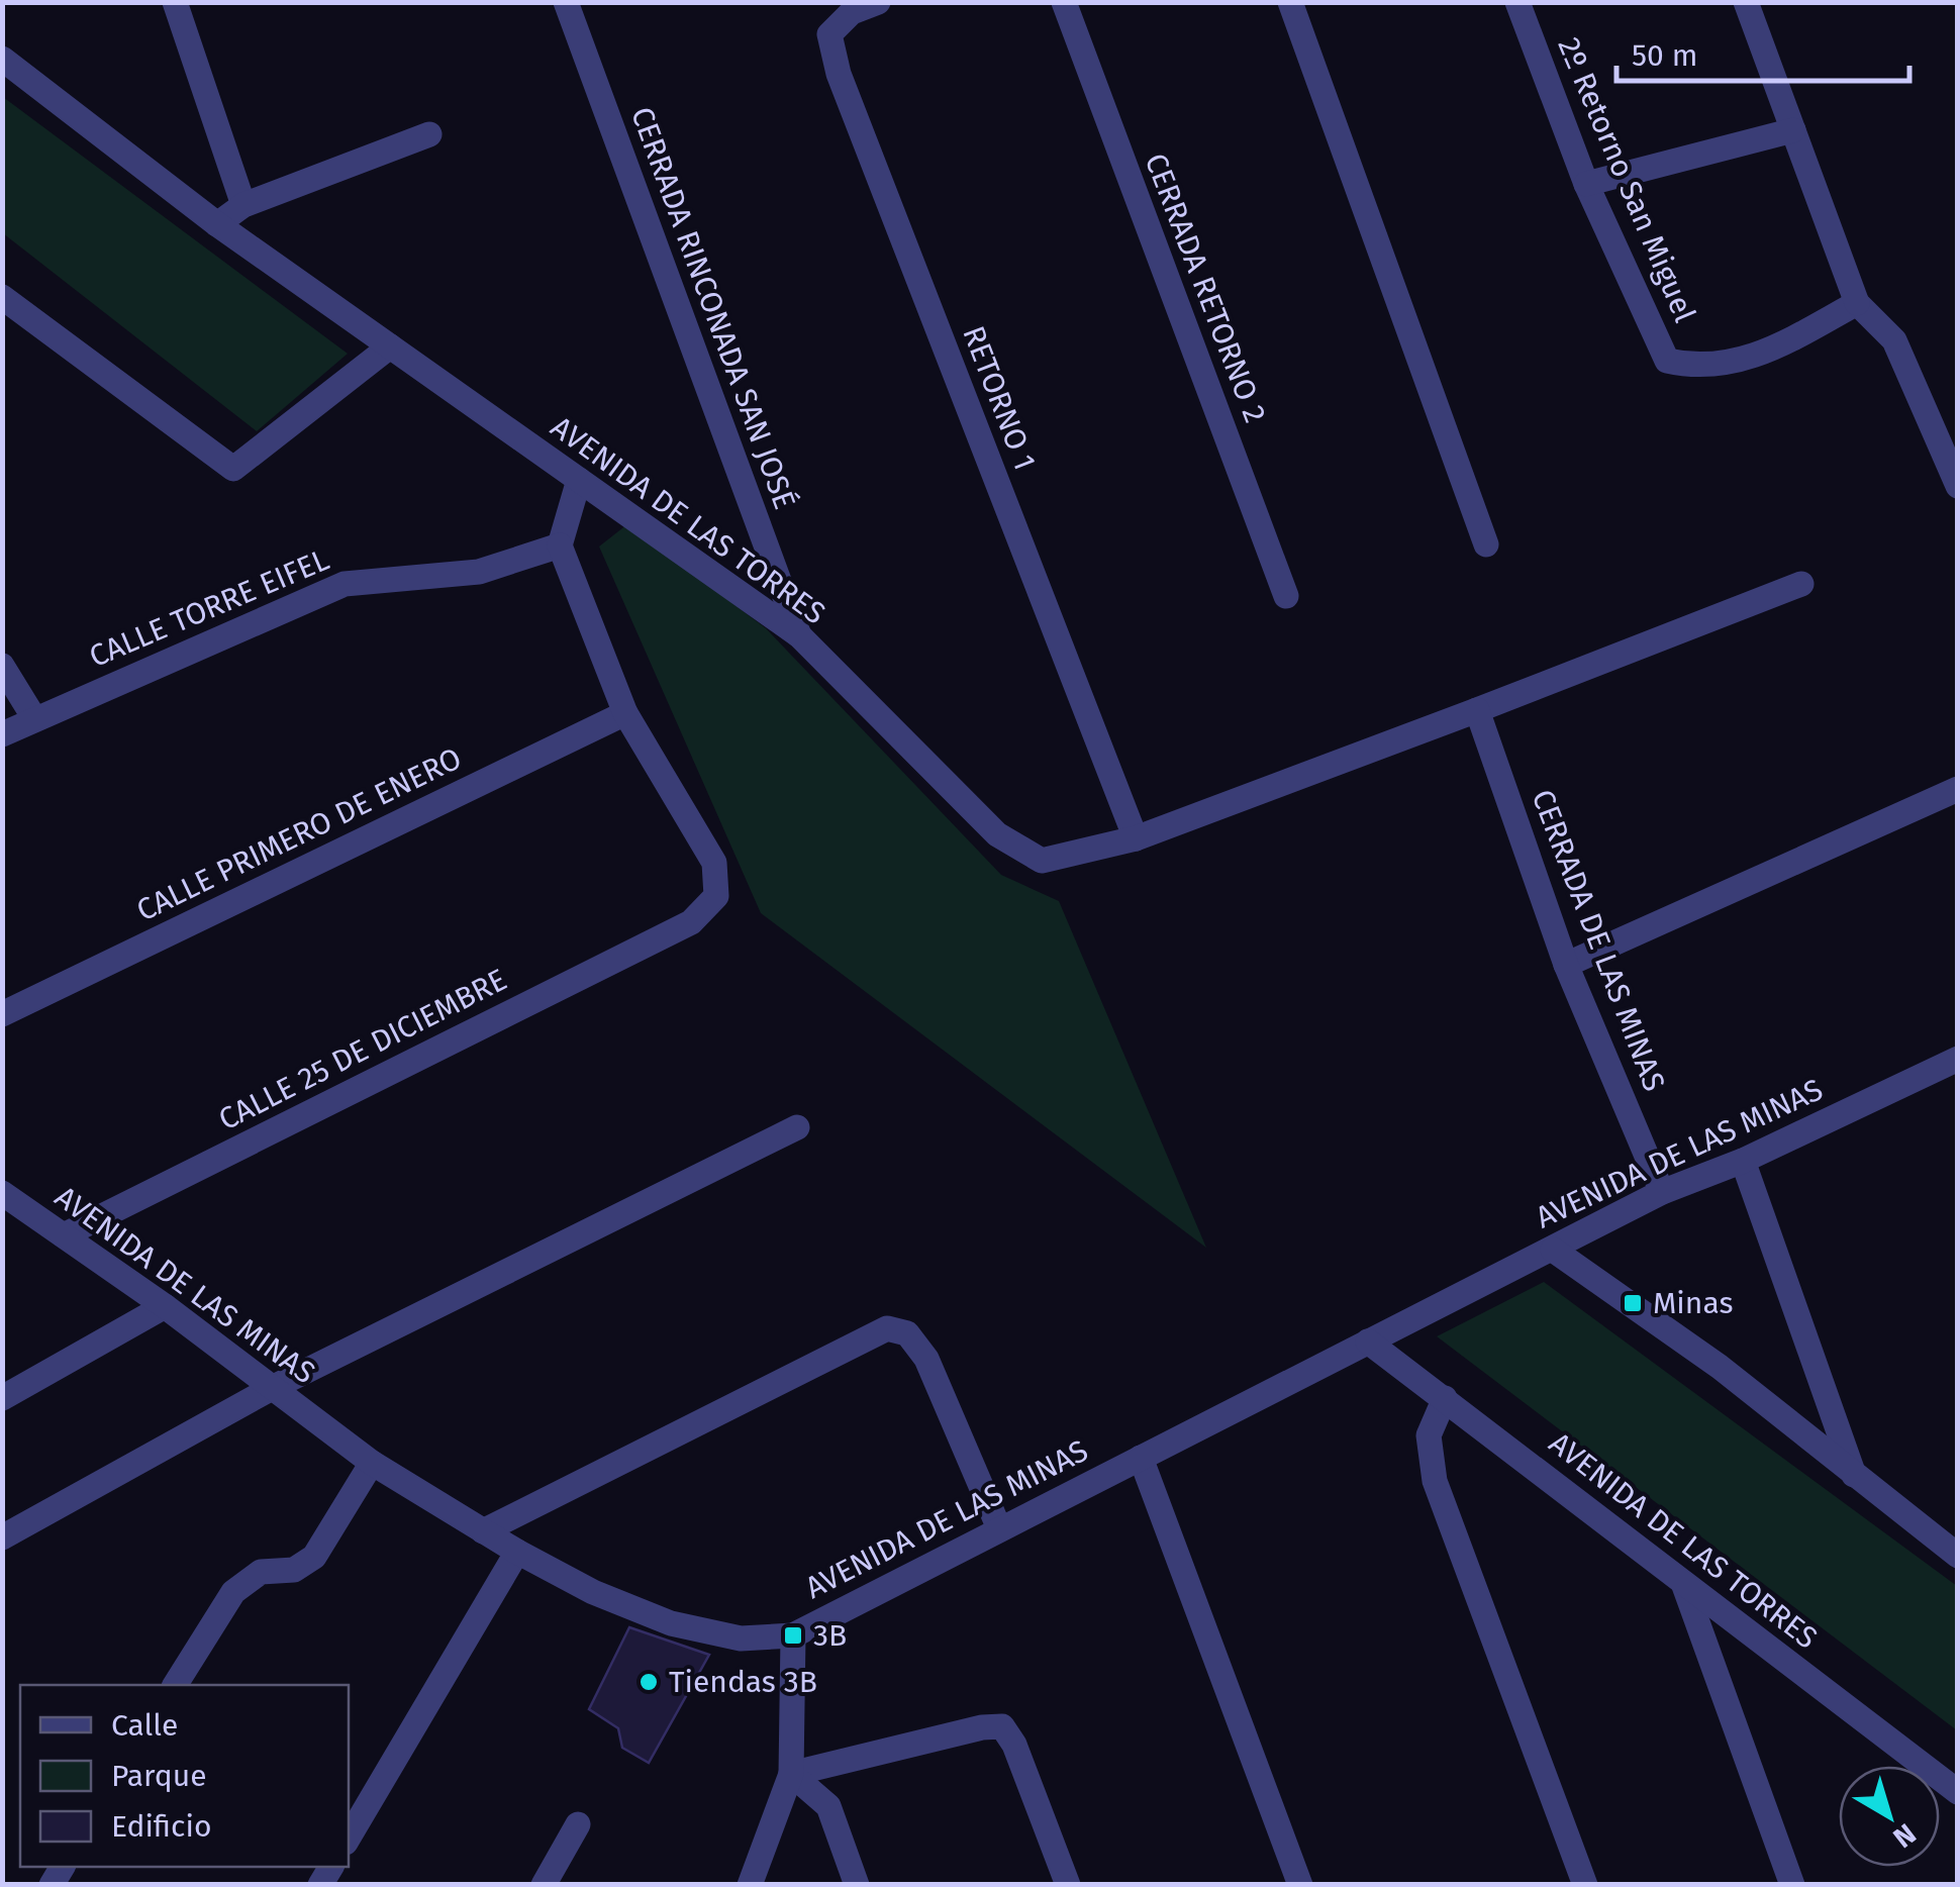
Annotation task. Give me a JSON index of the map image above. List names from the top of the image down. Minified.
{"streets":{"street":["2º Retorno San Miguel","CERRADA RETORNO 2","CERRADA RINCONADA SAN JOSÉ","RETORNO 1","AVENIDA DE LAS TORRES","CALLE TORRE EIFEL","CALLE PRIMERO DE ENERO","CERRADA DE LAS MINAS","CALLE 25 DE DICIEMBRE","AVENIDA DE LAS MINAS"]},"crossings":[["CERRADA RINCONADA SAN JOSÉ","AVENIDA DE LAS TORRES"],["RETORNO 1","AVENIDA DE LAS TORRES"],["AVENIDA DE LAS TORRES","AVENIDA DE LAS MINAS"],["CALLE PRIMERO DE ENERO","CALLE 25 DE DICIEMBRE"],["CERRADA DE LAS MINAS","AVENIDA DE LAS MINAS"],["CALLE 25 DE DICIEMBRE","AVENIDA DE LAS MINAS"]],"places":{"transit":["Minas","3B"],"other":["Tiendas 3B"]},"legend":["Calle","Parque","Edificio"],"scale_bar":"50 m","north":"bottom right"}
